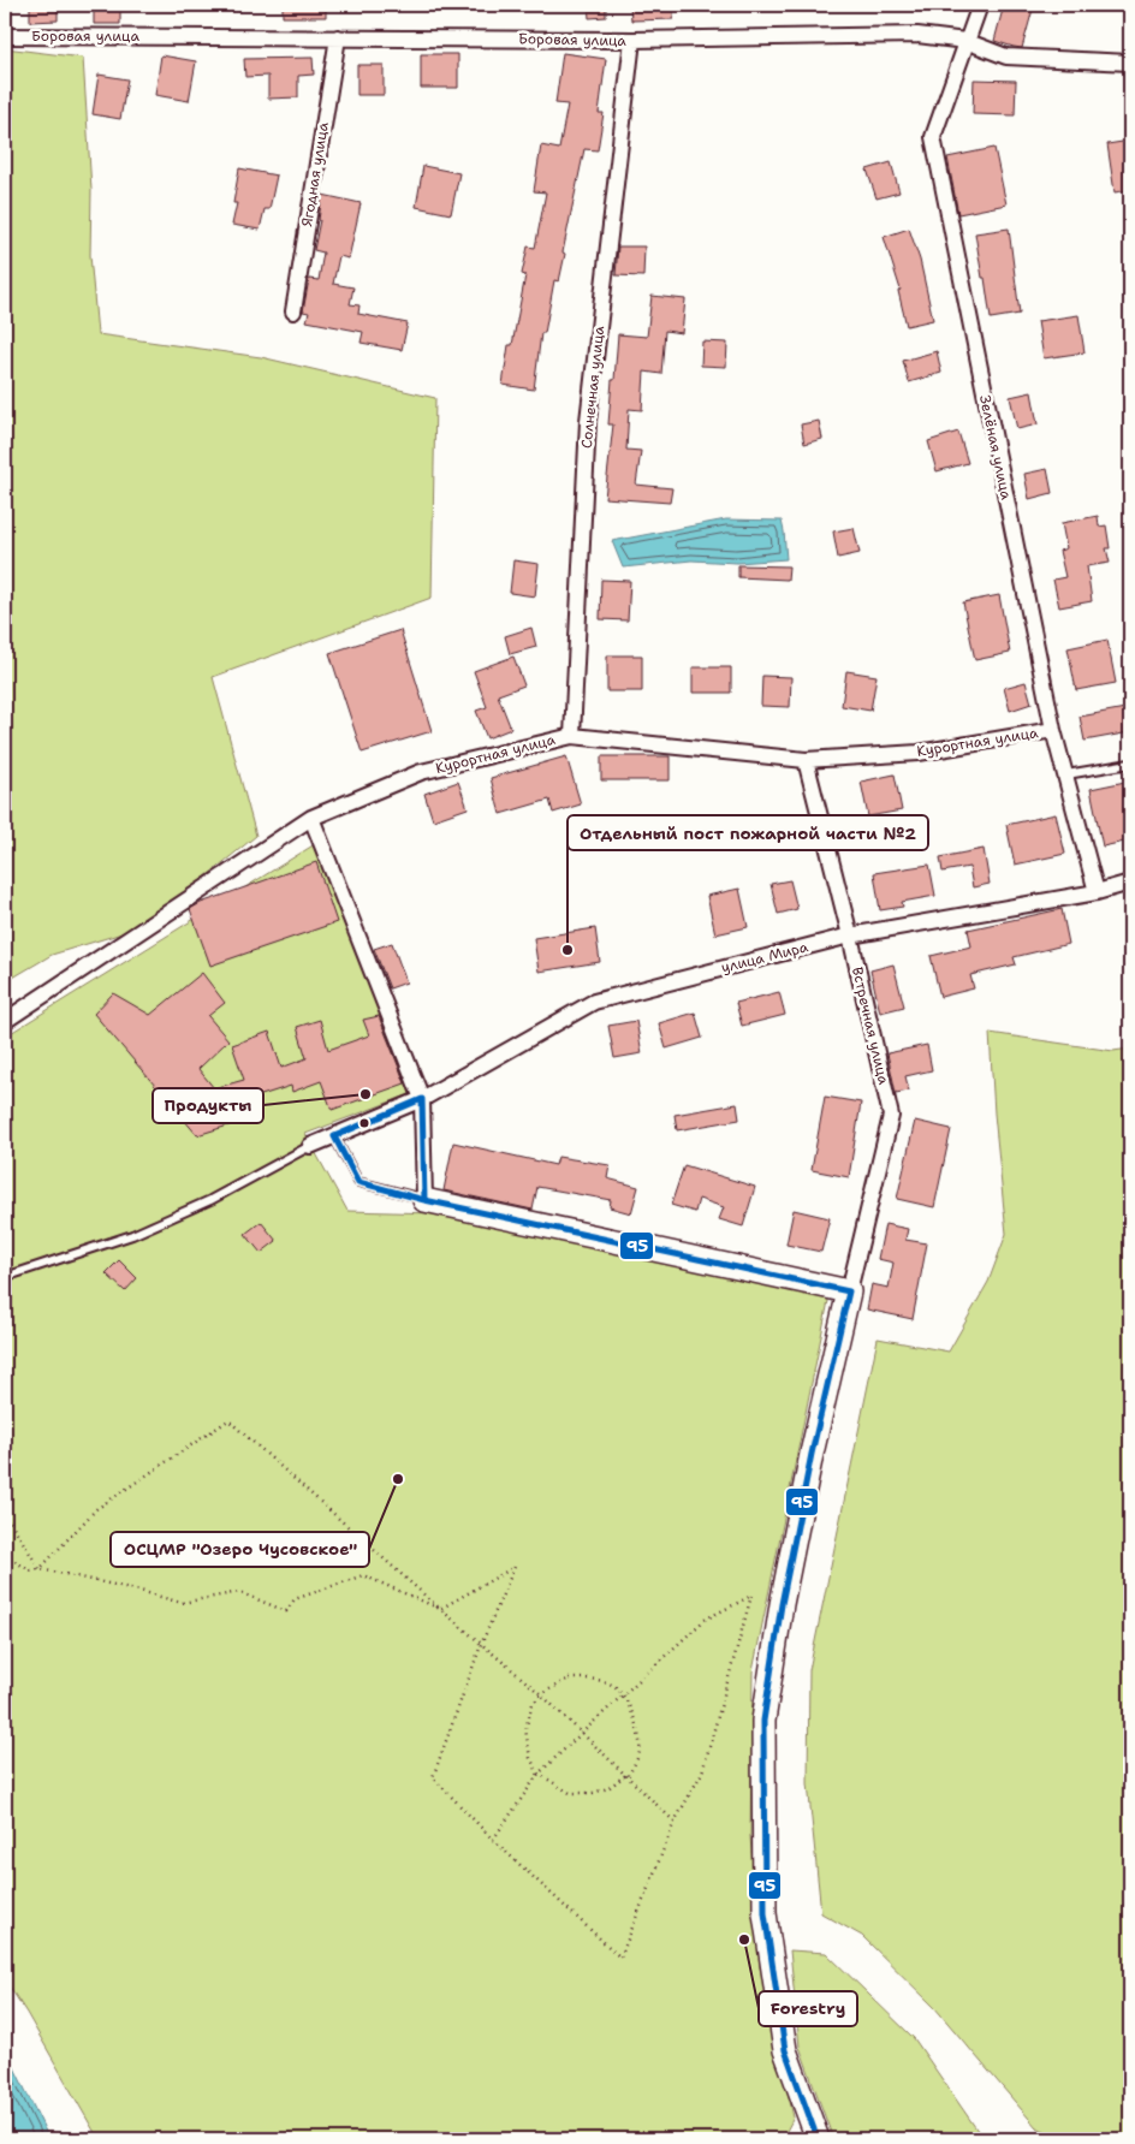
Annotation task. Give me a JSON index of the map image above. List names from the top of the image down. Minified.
{"streets":{"street":["Боровая улица","Ягодная улица","Солнечная улица","Зелёная улица","Курортная улица","улица Мира","Встречная улица"]},"crossings":[["Боровая улица","Ягодная улица"],["Боровая улица","Солнечная улица"],["Боровая улица","Зелёная улица"],["Солнечная улица","Курортная улица"],["Зелёная улица","Курортная улица"],["Зелёная улица","улица Мира"],["Курортная улица","Встречная улица"],["улица Мира","Встречная улица"]],"places":["Отдельный пост пожарной части №2","Продукты","ОСЦМР \"Озеро Чусовское\"","Forestry"],"lines":["transit line 95"]}
